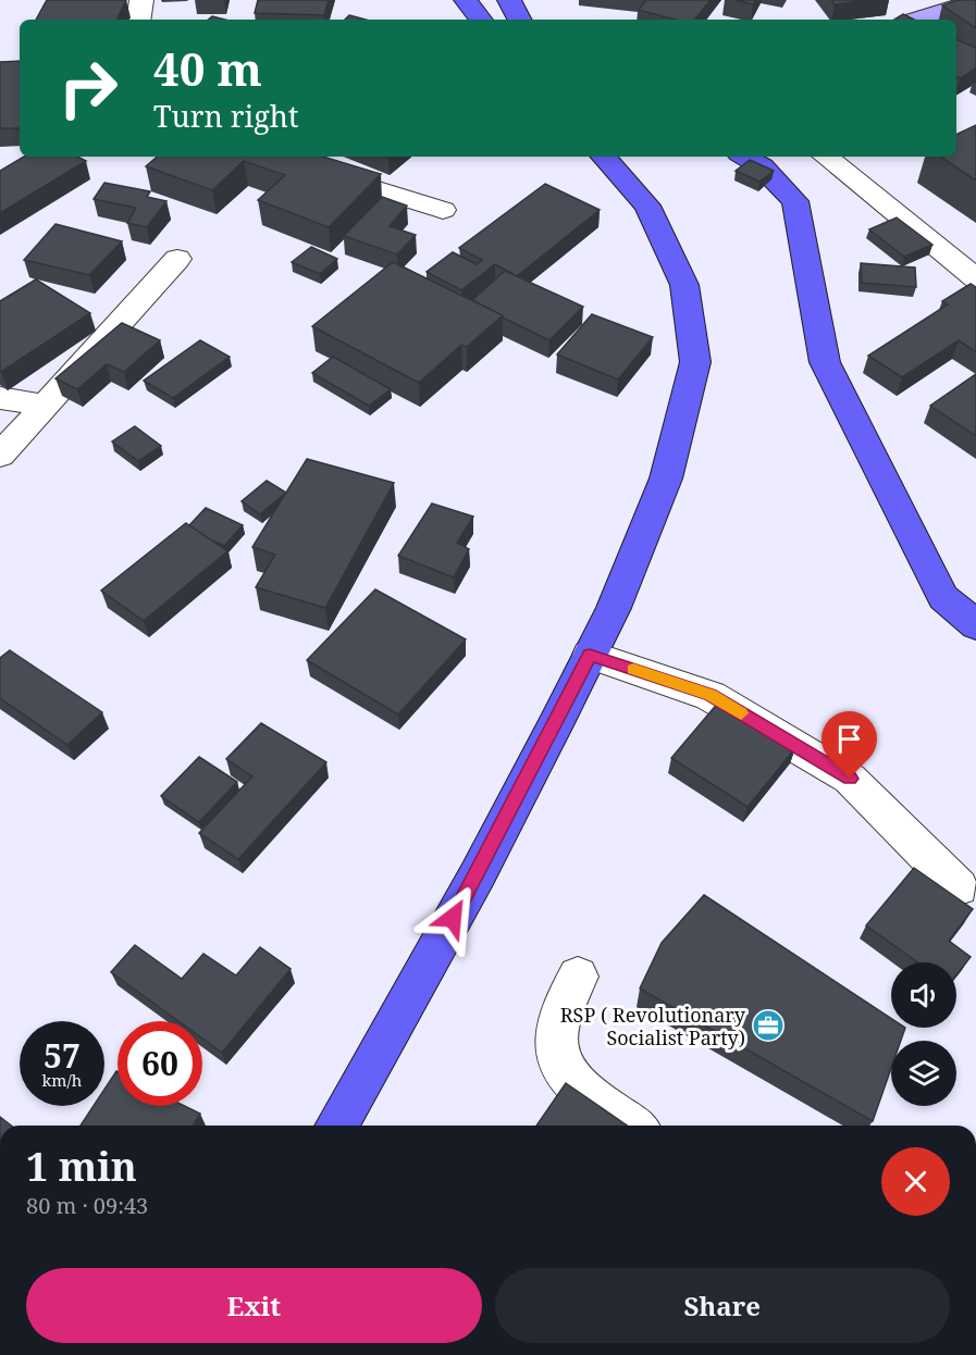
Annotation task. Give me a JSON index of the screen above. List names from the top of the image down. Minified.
{"places":{"office":["RSP ( Revolutionary Socialist Party)"]},"page":{"turn":["40 m","Turn right"],"speed":"57 km/h","limit":"60","heading":["1 min","80 m · 09:43"],"buttons":["Exit","Share"]}}
